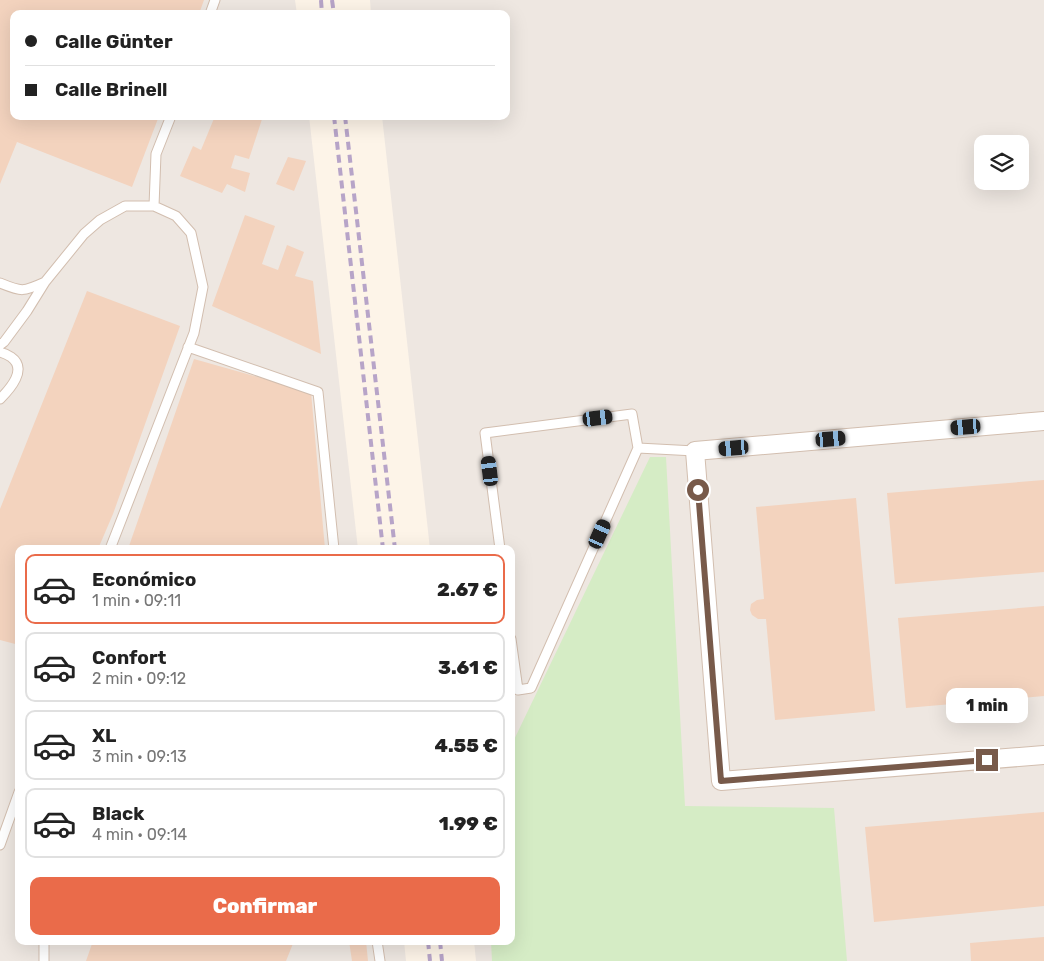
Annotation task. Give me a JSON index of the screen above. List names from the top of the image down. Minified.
{"page":{"banner":["Calle Günter","Calle Brinell"],"list":[{"name":"Económico","note":"1 min · 09:11","value":"2.67 €"},{"name":"Confort","note":"2 min · 09:12","value":"3.61 €"},{"name":"XL","note":"3 min · 09:13","value":"4.55 €"},{"name":"Black","note":"4 min · 09:14","value":"1.99 €"}],"bubble":"1 min","buttons":"Confirmar"}}
